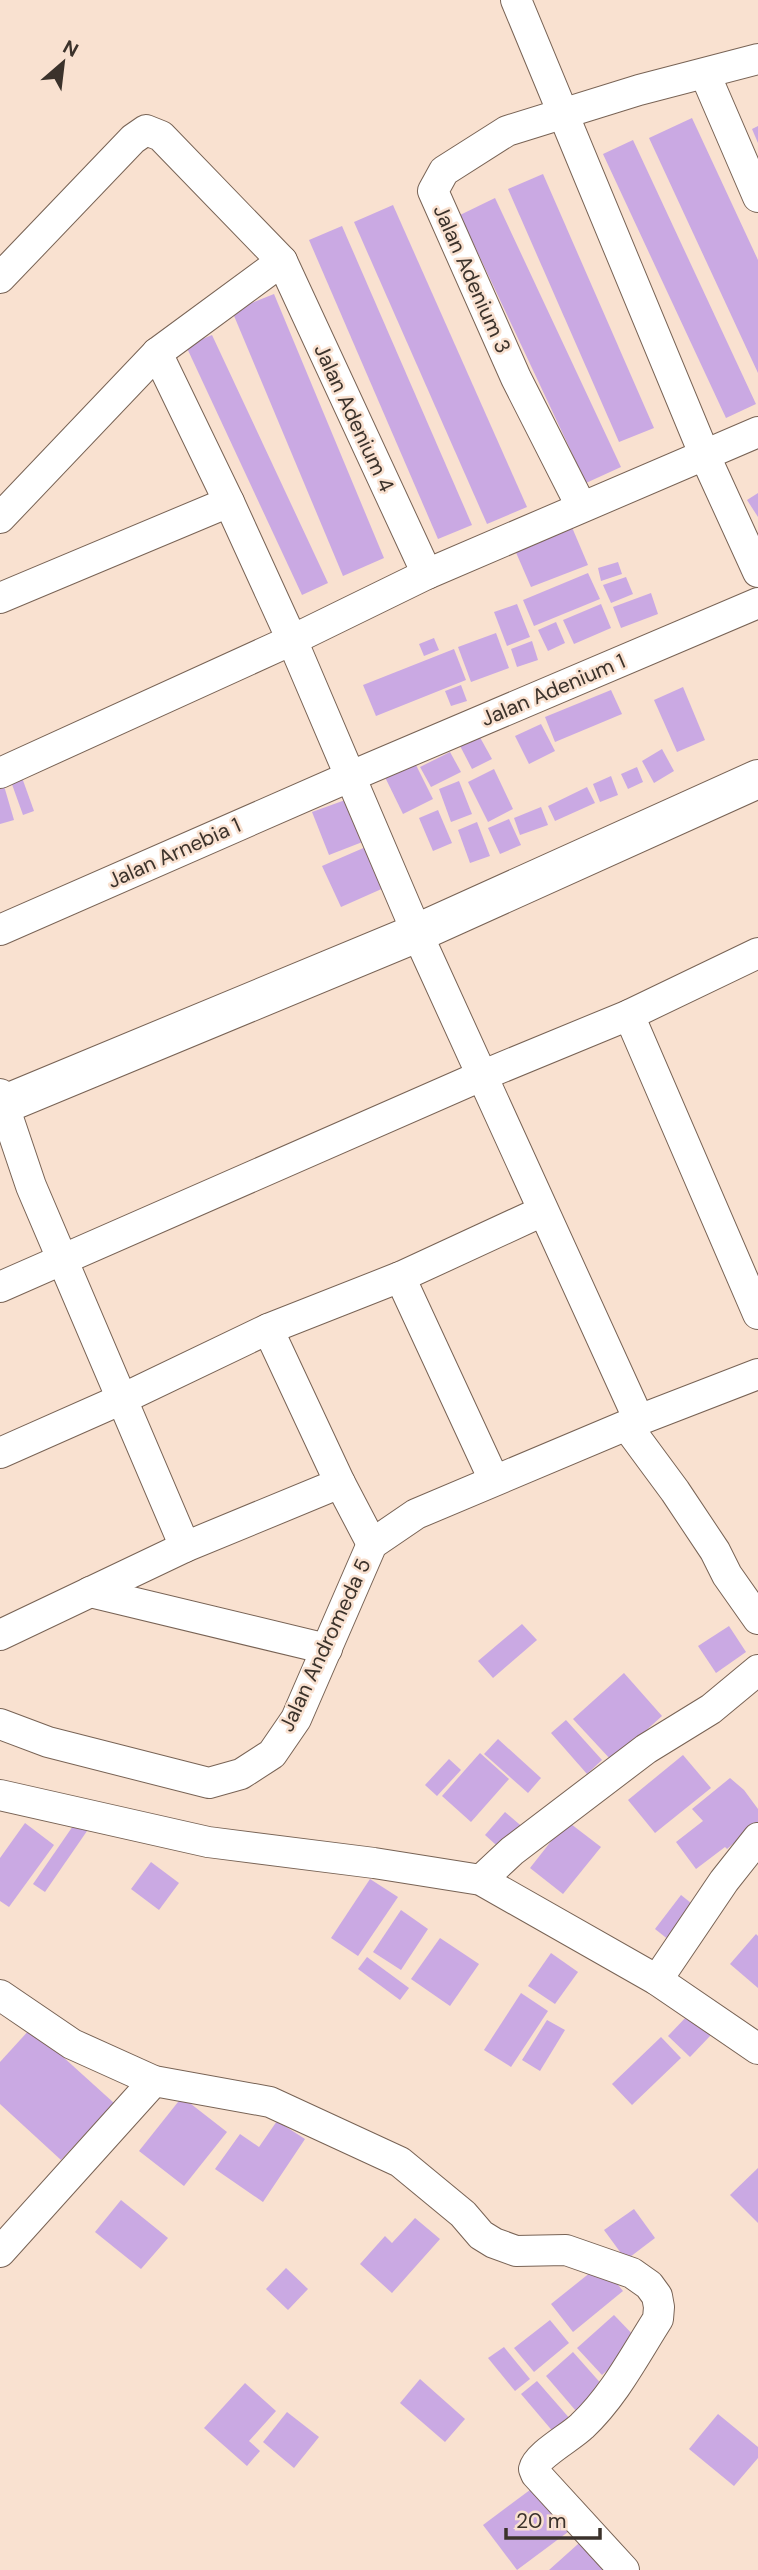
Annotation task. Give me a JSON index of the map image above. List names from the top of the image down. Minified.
{"streets":{"street":["Jalan Adenium 3","Jalan Adenium 4","Jalan Adenium 1","Jalan Arnebia 1","Jalan Andromeda 5"]},"crossings":[["Jalan Adenium 1","Jalan Arnebia 1"]],"scale_bar":"20 m","north":"top right"}
